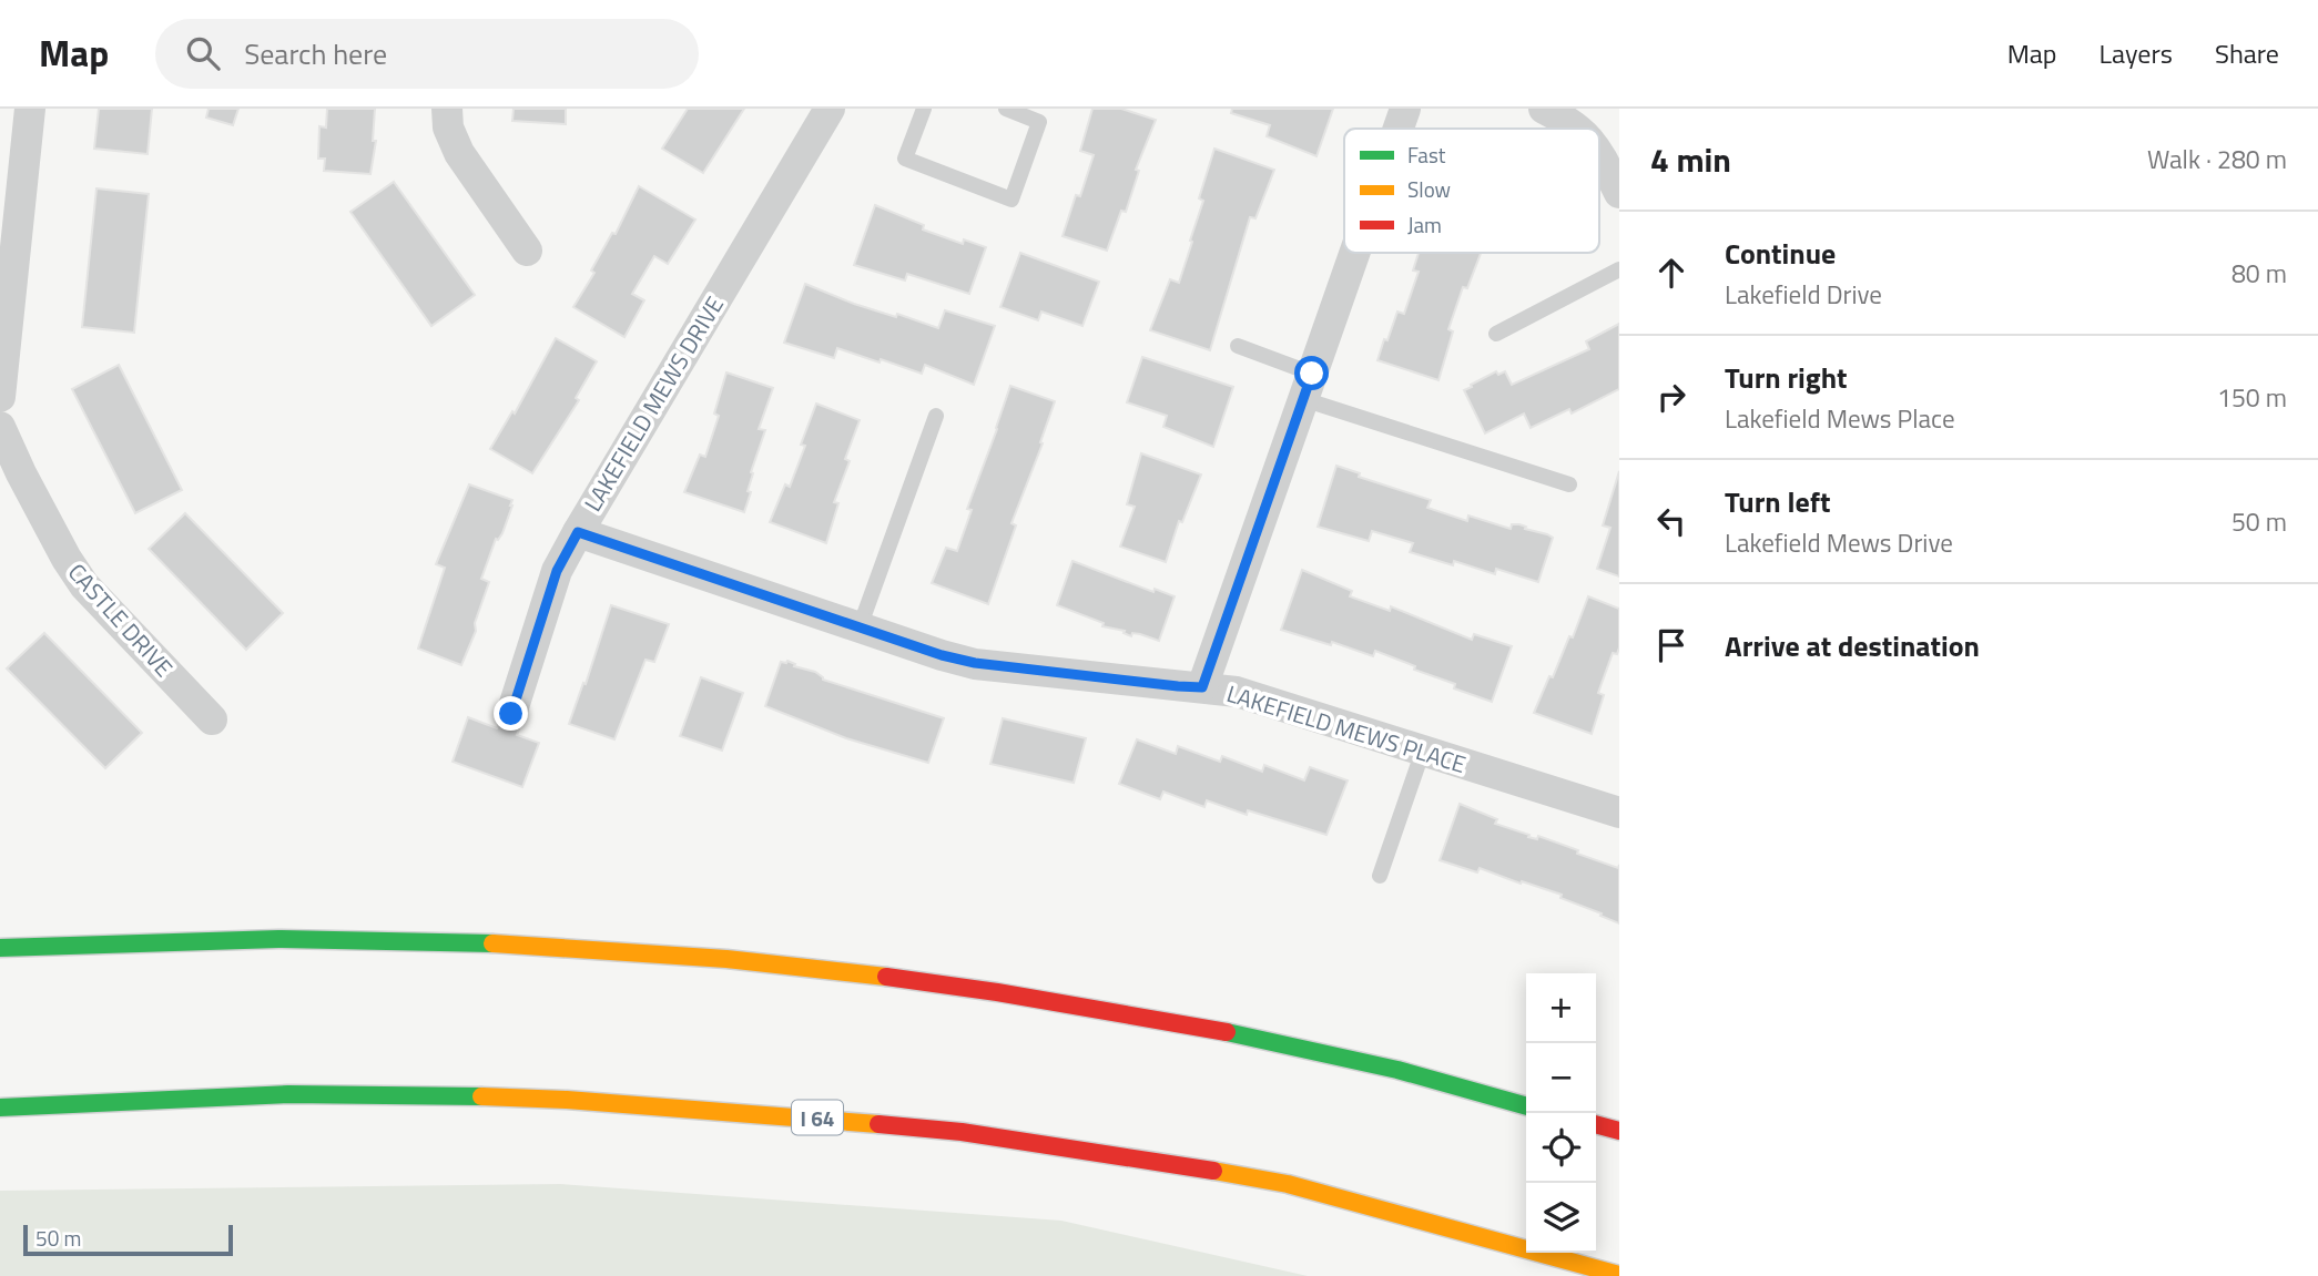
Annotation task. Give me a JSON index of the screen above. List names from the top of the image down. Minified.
{"streets":{"highway":["I 64"],"street":["LAKEFIELD MEWS DRIVE","CASTLE DRIVE","LAKEFIELD MEWS PLACE"]},"crossings":[["LAKEFIELD MEWS DRIVE","LAKEFIELD MEWS PLACE"]],"legend":["Fast","Slow","Jam"],"scale_bar":"50 m","page":{"header":"Map","search":"Search here","nav":["Map","Layers","Share"],"heading":["4 min","Walk · 280 m"],"list":[["Continue","Lakefield Drive","80 m"],["Turn right","Lakefield Mews Place","150 m"],["Turn left","Lakefield Mews Drive","50 m"],"Arrive at destination"],"map_buttons":["+","−"],"scale":"50 m"}}
